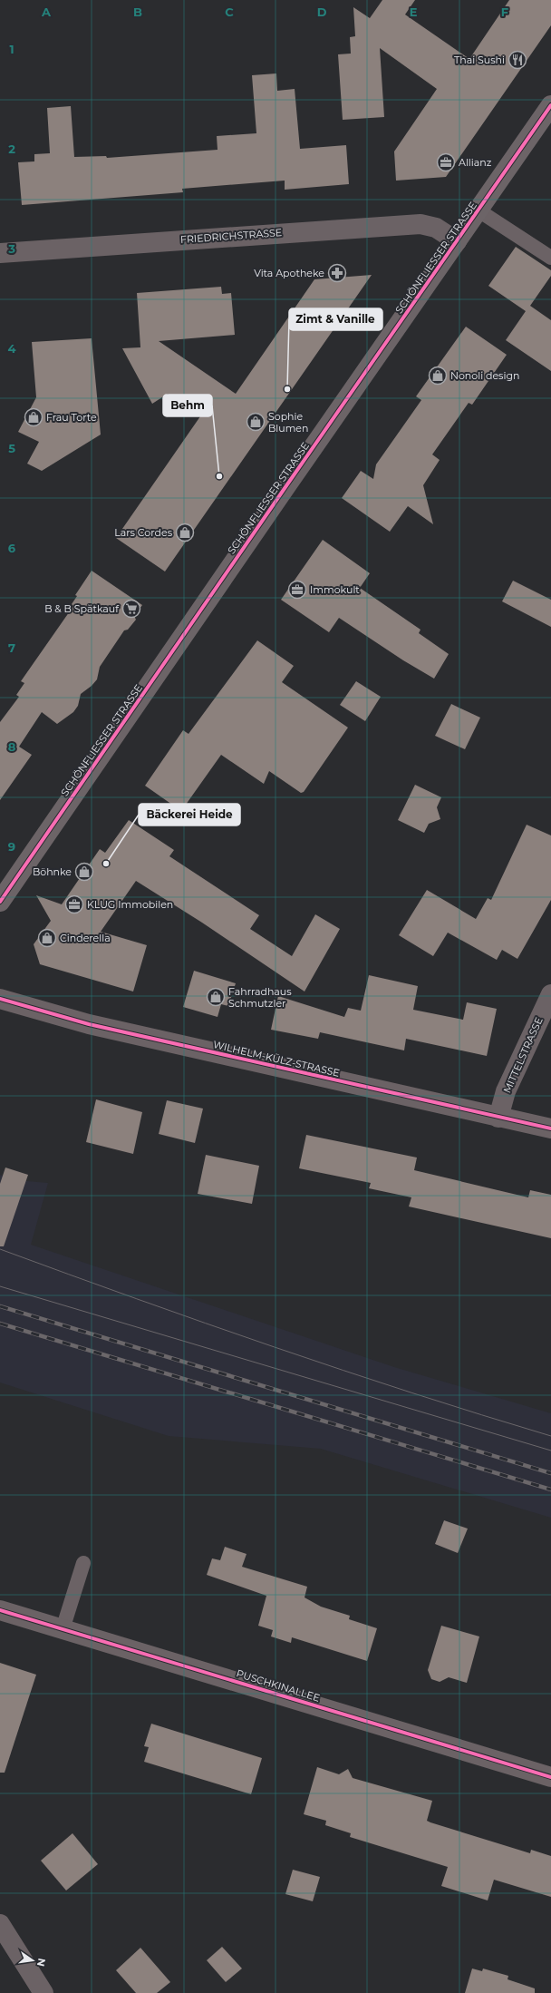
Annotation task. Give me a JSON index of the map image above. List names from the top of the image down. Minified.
{"streets":{"main road":["SCHÖNFLIESSER STRASSE"],"street":["FRIEDRICHSTRASSE","MITTELSTRASSE","WILHELM-KÜLZ-STRASSE","PUSCHKINALLEE"]},"crossings":[["FRIEDRICHSTRASSE","SCHÖNFLIESSER STRASSE"],["MITTELSTRASSE","WILHELM-KÜLZ-STRASSE"]],"places":{"restaurant":["Thai Sushi"],"office":["Allianz","Immokult","KLUG Immobilen"],"pharmacy":["Vita Apotheke"],"shop":["Nonoli design","Frau Torte","Sophie Blumen","Lars Cordes","Böhnke","Cinderella","Fahrradhaus Schmutzler"],"other":["Zimt & Vanille","Behm","Bäckerei Heide"],"supermarket":["B & B Spätkauf"]},"north":"right","grid":{"columns":["A","B","C","D","E","F"],"rows":["1","2","3","4","5","6","7","8","9"]}}
